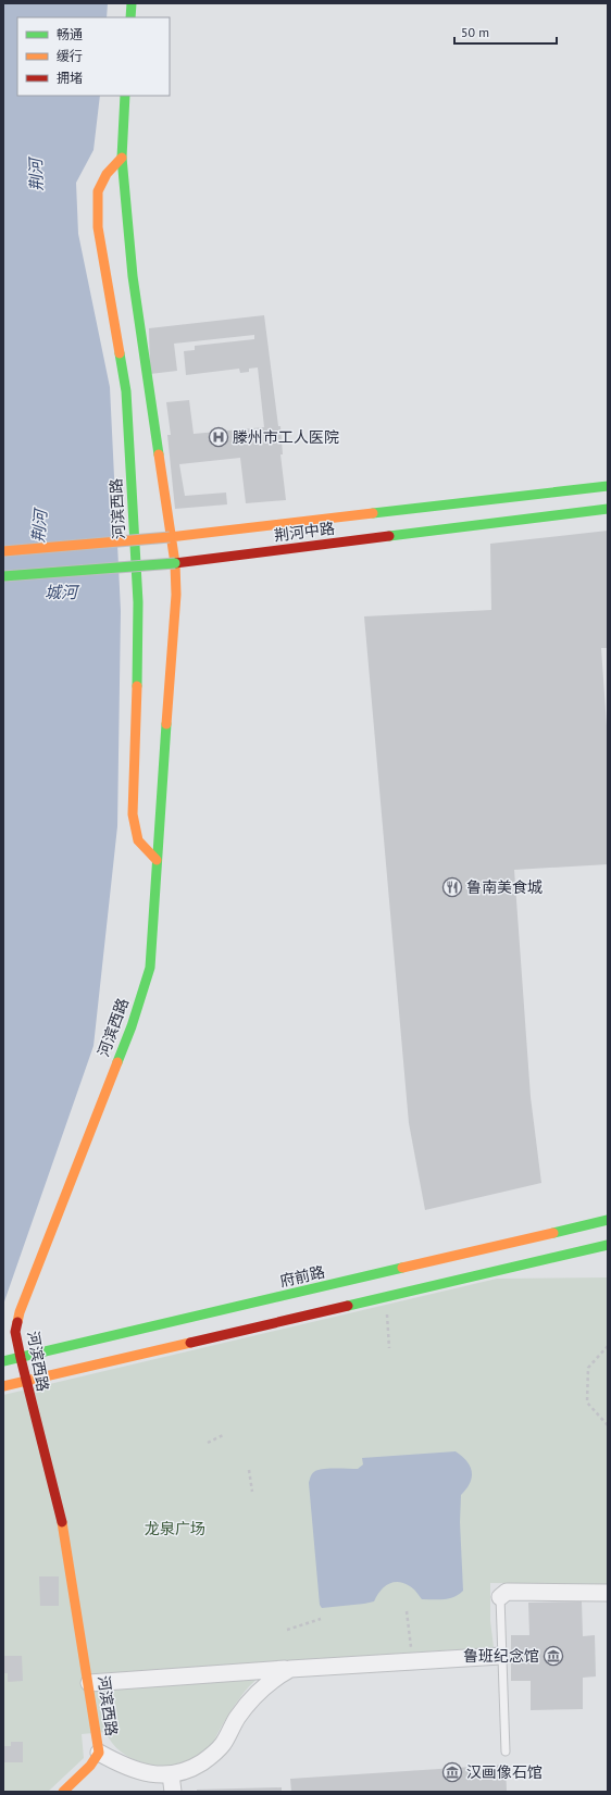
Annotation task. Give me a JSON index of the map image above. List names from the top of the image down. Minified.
{"streets":{"main road":["河滨西路","荆河中路","府前路"]},"crossings":[["河滨西路","荆河中路"],["河滨西路","府前路"]],"water":["荆河","城河"],"parks":["龙泉广场"],"places":{"hospital":["滕州市工人医院"],"restaurant":["鲁南美食城"],"museum":["鲁班纪念馆","汉画像石馆"]},"legend":["畅通","缓行","拥堵"],"scale_bar":"50 m"}
